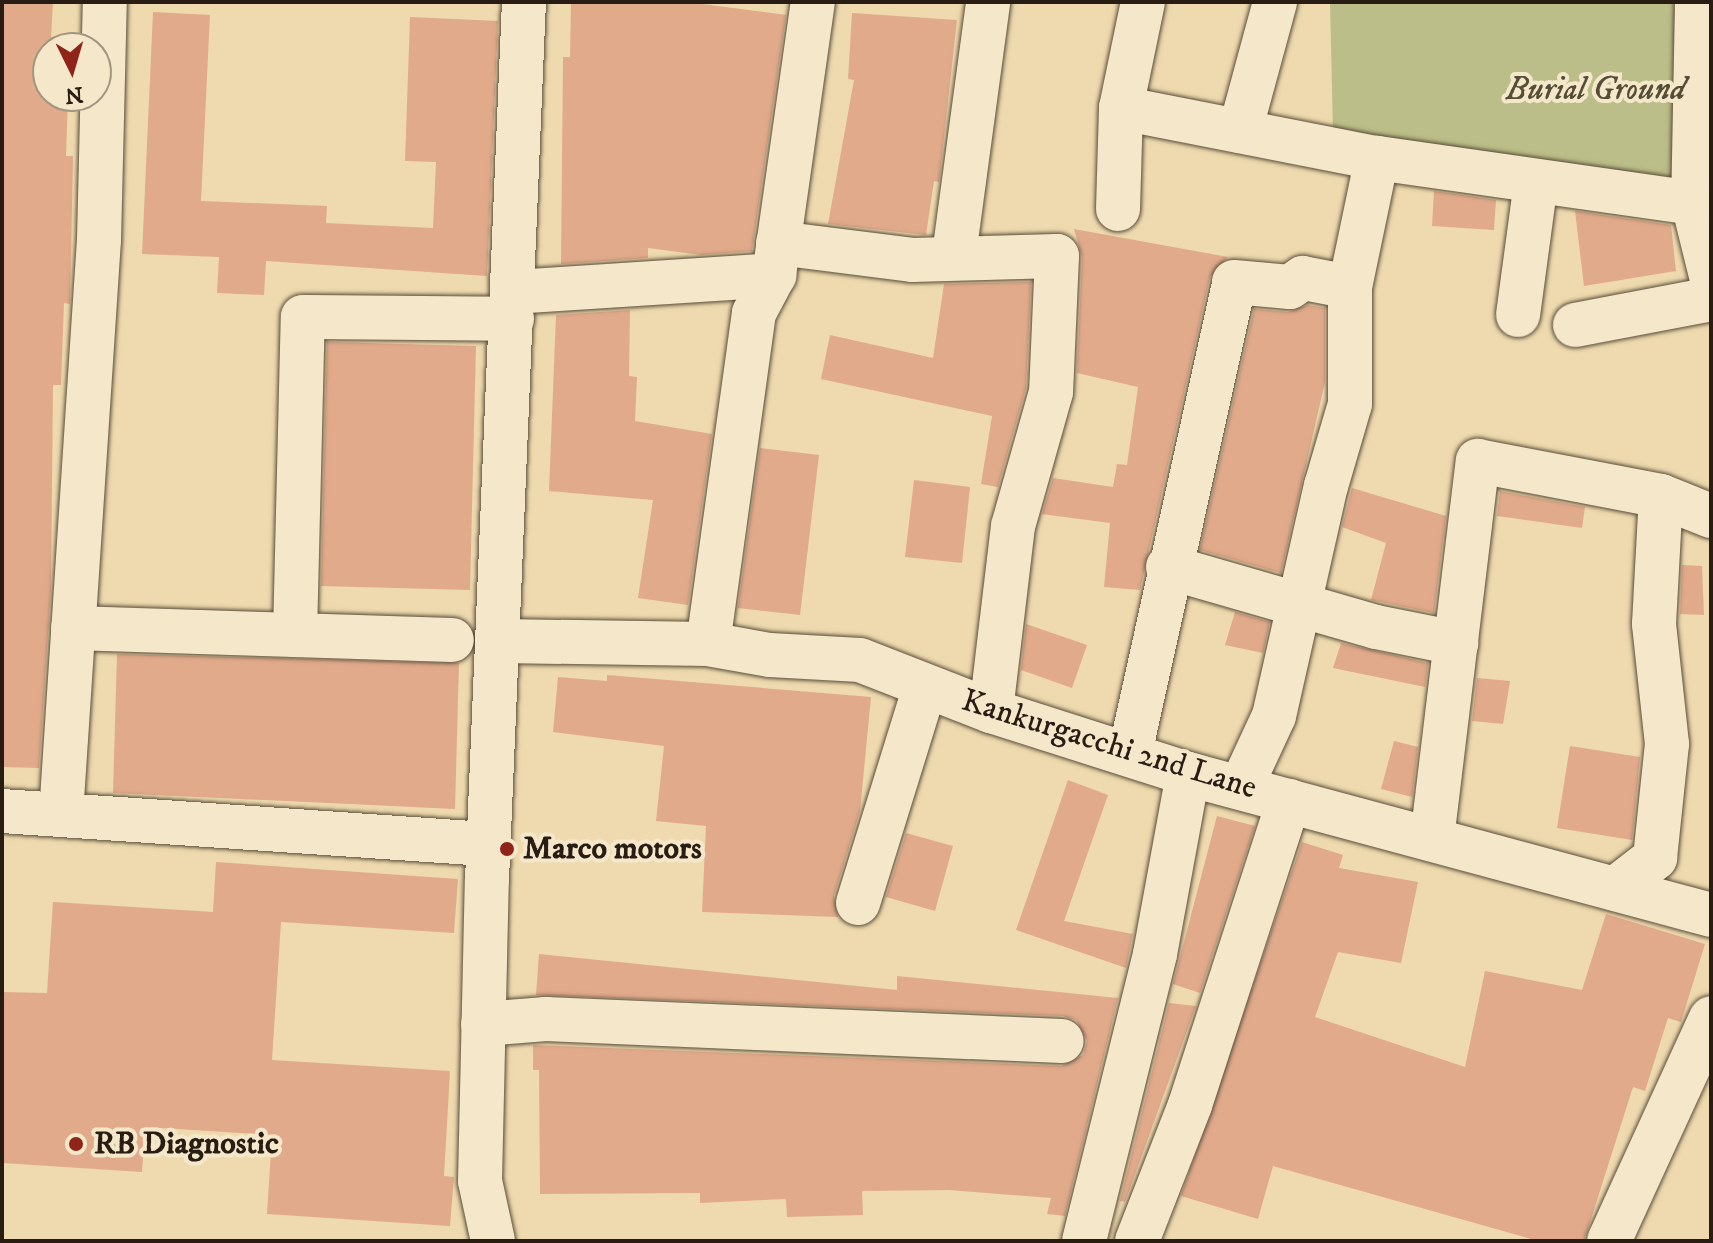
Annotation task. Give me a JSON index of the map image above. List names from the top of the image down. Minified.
{"streets":{"street":["Kankurgacchi 2nd Lane"]},"parks":["Burial Ground"],"places":["Marco motors","RB Diagnostic"],"north":"bottom"}
